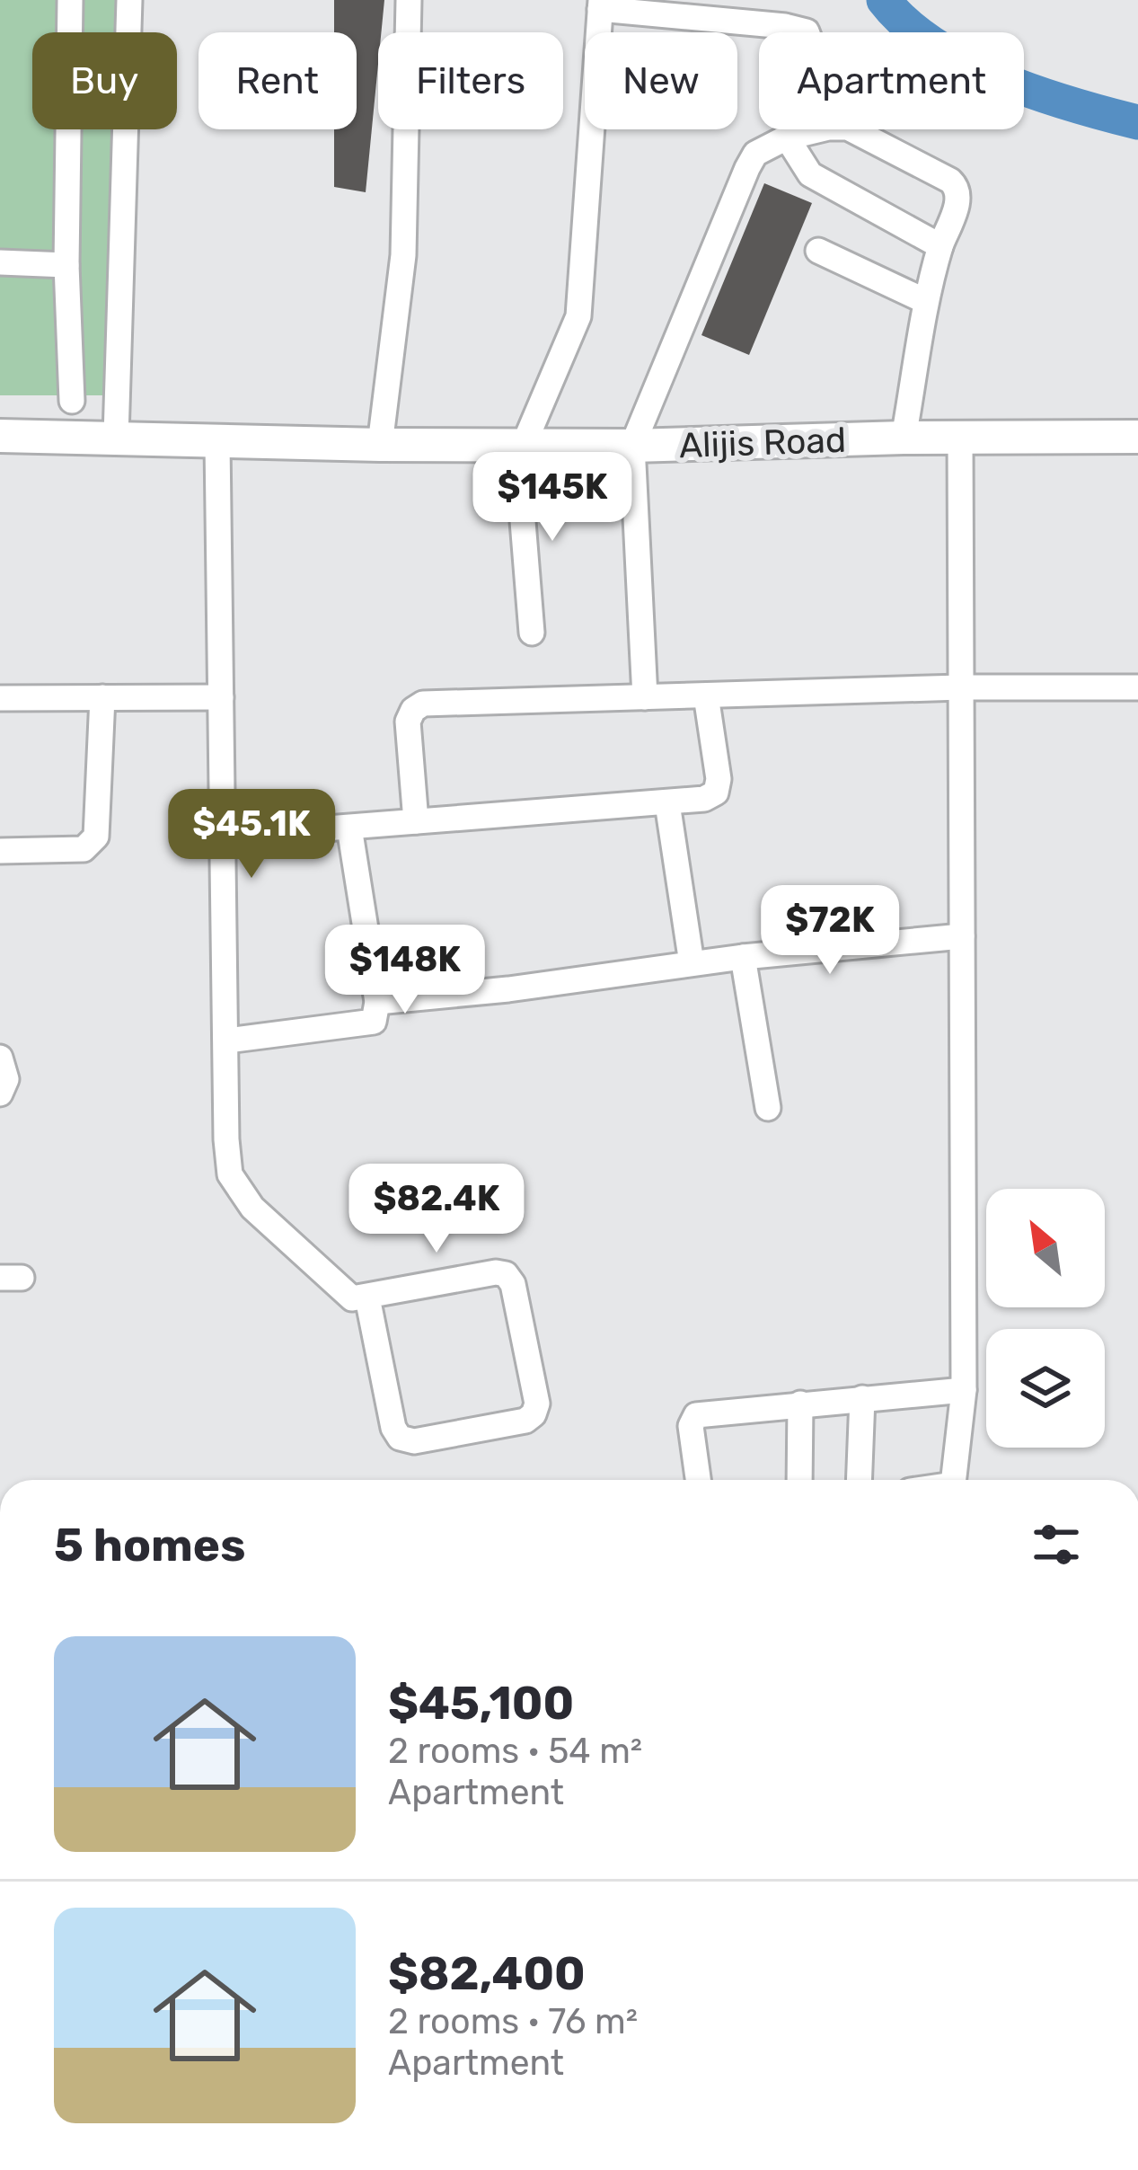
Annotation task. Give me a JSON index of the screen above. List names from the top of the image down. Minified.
{"streets":{"main road":["Alijis Road"]},"north":"top left","page":{"chip":["Buy","Rent","Filters","New","Apartment"],"price":["$145K","$45.1K","$72K","$148K","$82.4K"],"heading":"5 homes","list":[{"name":"$45,100","note":"2 rooms · 54 m² · Apartment"},{"name":"$82,400","note":"2 rooms · 76 m² · Apartment"}]}}
